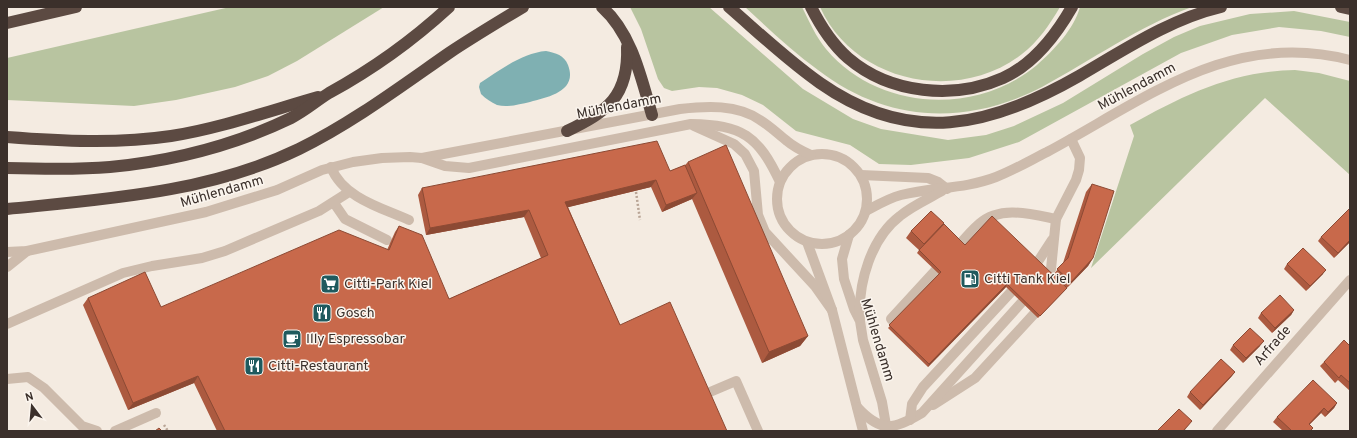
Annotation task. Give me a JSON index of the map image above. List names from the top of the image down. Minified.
{"streets":{"street":["Mühlendamm","Arfrade"]},"places":{"fuel station":["Citti Tank Kiel"],"supermarket":["Citti-Park Kiel"],"restaurant":["Gosch","Citti-Restaurant"],"cafe":["Illy Espressobar"]},"north":"top"}
